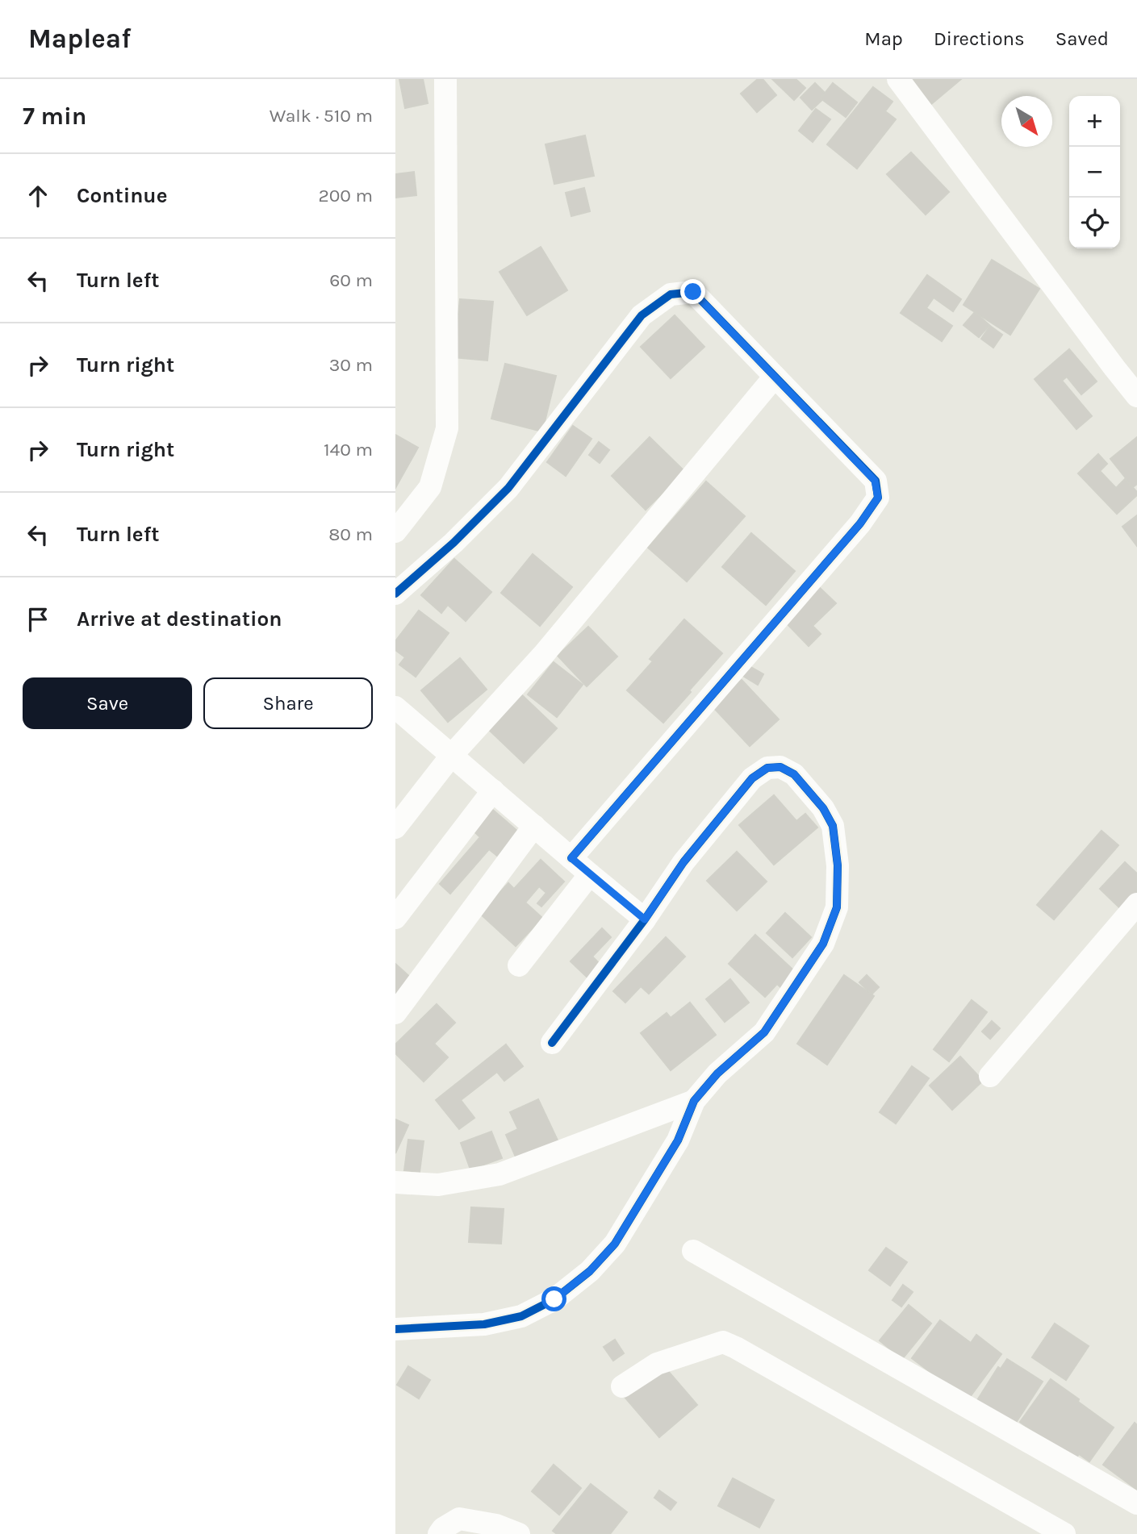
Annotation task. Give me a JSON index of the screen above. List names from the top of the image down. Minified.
{"north":"bottom right","page":{"header":"Mapleaf","nav":["Map","Directions","Saved"],"heading":["7 min","Walk · 510 m"],"map_buttons":["+","−"],"list":[["Continue","200 m"],["Turn left","60 m"],["Turn right","30 m"],["Turn right","140 m"],["Turn left","80 m"],"Arrive at destination"],"buttons":["Save","Share"]}}
